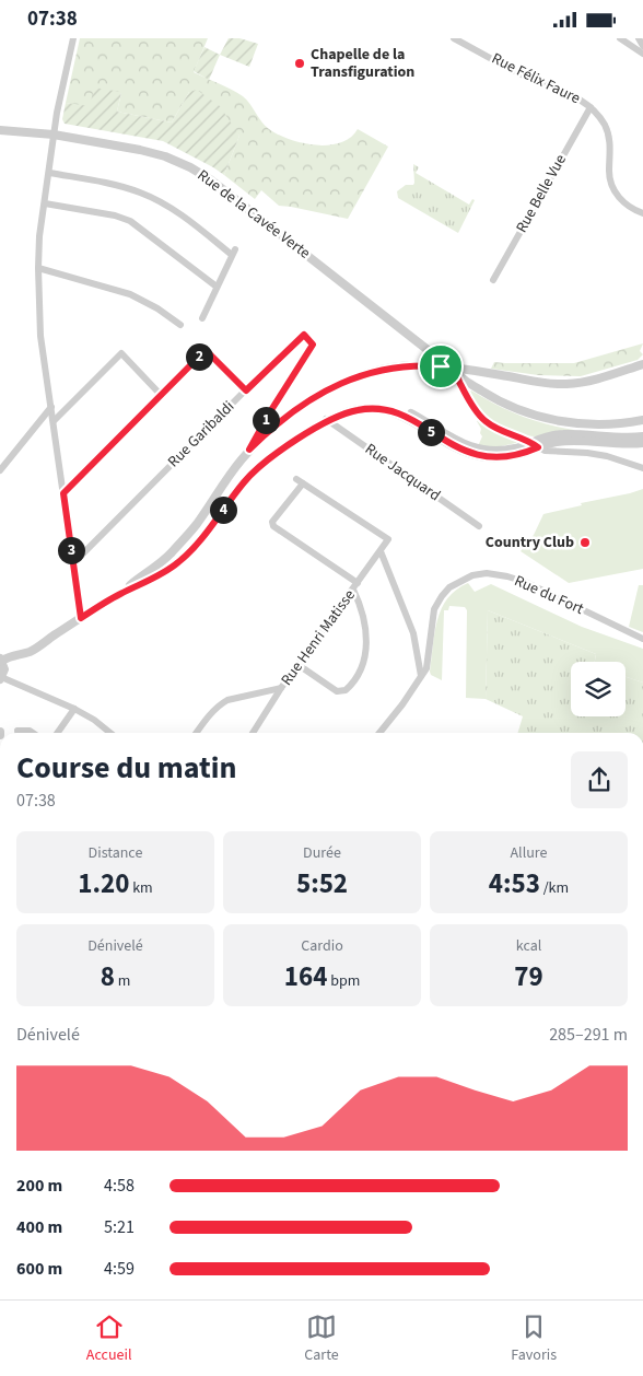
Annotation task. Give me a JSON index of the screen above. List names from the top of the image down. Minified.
{"streets":{"street":["Rue Félix Faure","Rue Belle Vue","Rue de la Cavée Verte","Rue Garibaldi","Rue Jacquard","Rue du Fort","Rue Henri Matisse"]},"crossings":[["Rue Félix Faure","Rue Belle Vue"]],"places":["Chapelle de la Transfiguration","Country Club"],"page":{"status":"07:38","pins":["2","1","5","4","3"],"heading":["Course du matin","07:38"],"stats":[["Distance","1.20 km"],["Durée","5:52"],["Allure","4:53 /km"],["Dénivelé","8 m"],["Cardio","164 bpm"],["kcal","79"]],"chart":["Dénivelé","285–291 m"],"list":[{"name":"200 m","note":"4:58"},{"name":"400 m","note":"5:21"},{"name":"600 m","note":"4:59"}],"tabs":["Accueil","Carte","Favoris"]}}
